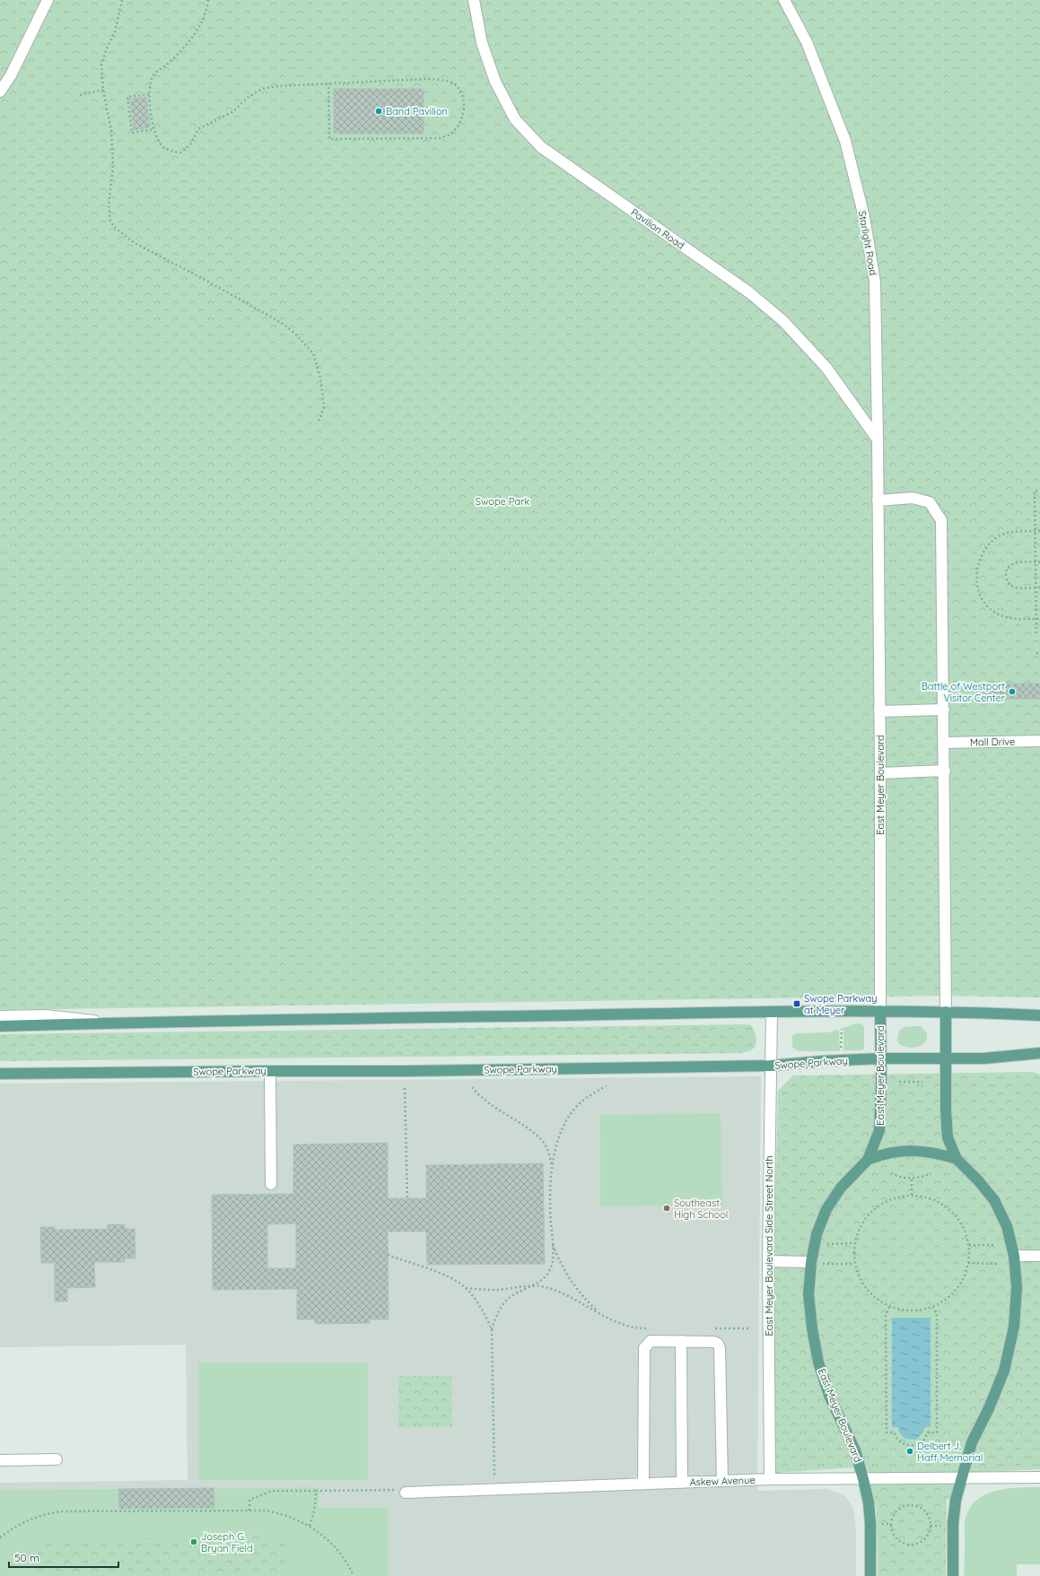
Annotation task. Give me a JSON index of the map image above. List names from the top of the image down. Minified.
{"streets":{"main road":["East Meyer Boulevard","Swope Parkway"],"street":["Pavilion Road","Starlight Road","Mall Drive","East Meyer Boulevard Side Street North","Askew Avenue"]},"crossings":[["Pavilion Road","Starlight Road"],["Starlight Road","East Meyer Boulevard"],["East Meyer Boulevard","Swope Parkway"],["East Meyer Boulevard","Askew Avenue"],["Swope Parkway","East Meyer Boulevard Side Street North"],["East Meyer Boulevard Side Street North","Askew Avenue"]],"parks":["Swope Park"],"places":{"other":["Band Pavilion","Battle of Westport Visitor Center","Southeast High School","Delbert J. Haff Memorial","Joseph G. Bryan Field"],"transit":["Swope Parkway at Meyer"]},"scale_bar":"50 m"}
